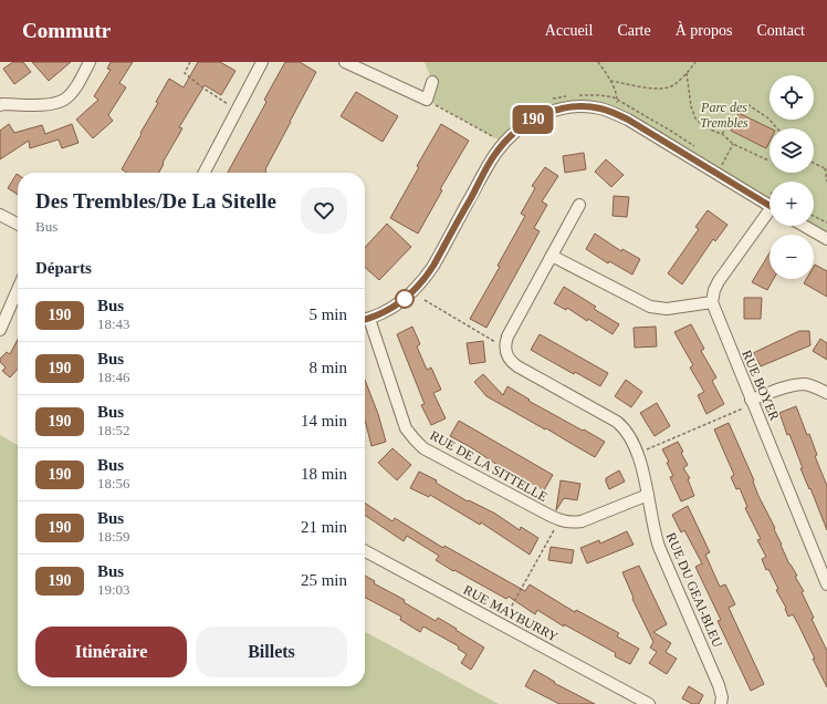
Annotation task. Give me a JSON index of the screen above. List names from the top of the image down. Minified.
{"streets":{"street":["RUE BOYER","RUE DE LA SITTELLE","RUE DU GEAI-BLEU","RUE MAYBURRY"]},"crossings":[["RUE DE LA SITTELLE","RUE DU GEAI-BLEU"]],"parks":["Parc des Trembles"],"lines":["bus line 190"],"page":{"header":"Commutr","nav":["Accueil","Carte","À propos","Contact"],"on_map":"190","map_buttons":["+","−"],"heading":[["Des Trembles/De La Sitelle","Bus"],"Départs"],"list":[{"mark":"190","name":"Bus","note":"18:43","value":"5 min"},{"mark":"190","name":"Bus","note":"18:46","value":"8 min"},{"mark":"190","name":"Bus","note":"18:52","value":"14 min"},{"mark":"190","name":"Bus","note":"18:56","value":"18 min"},{"mark":"190","name":"Bus","note":"18:59","value":"21 min"},{"mark":"190","name":"Bus","note":"19:03","value":"25 min"}],"buttons":["Itinéraire","Billets"]}}
